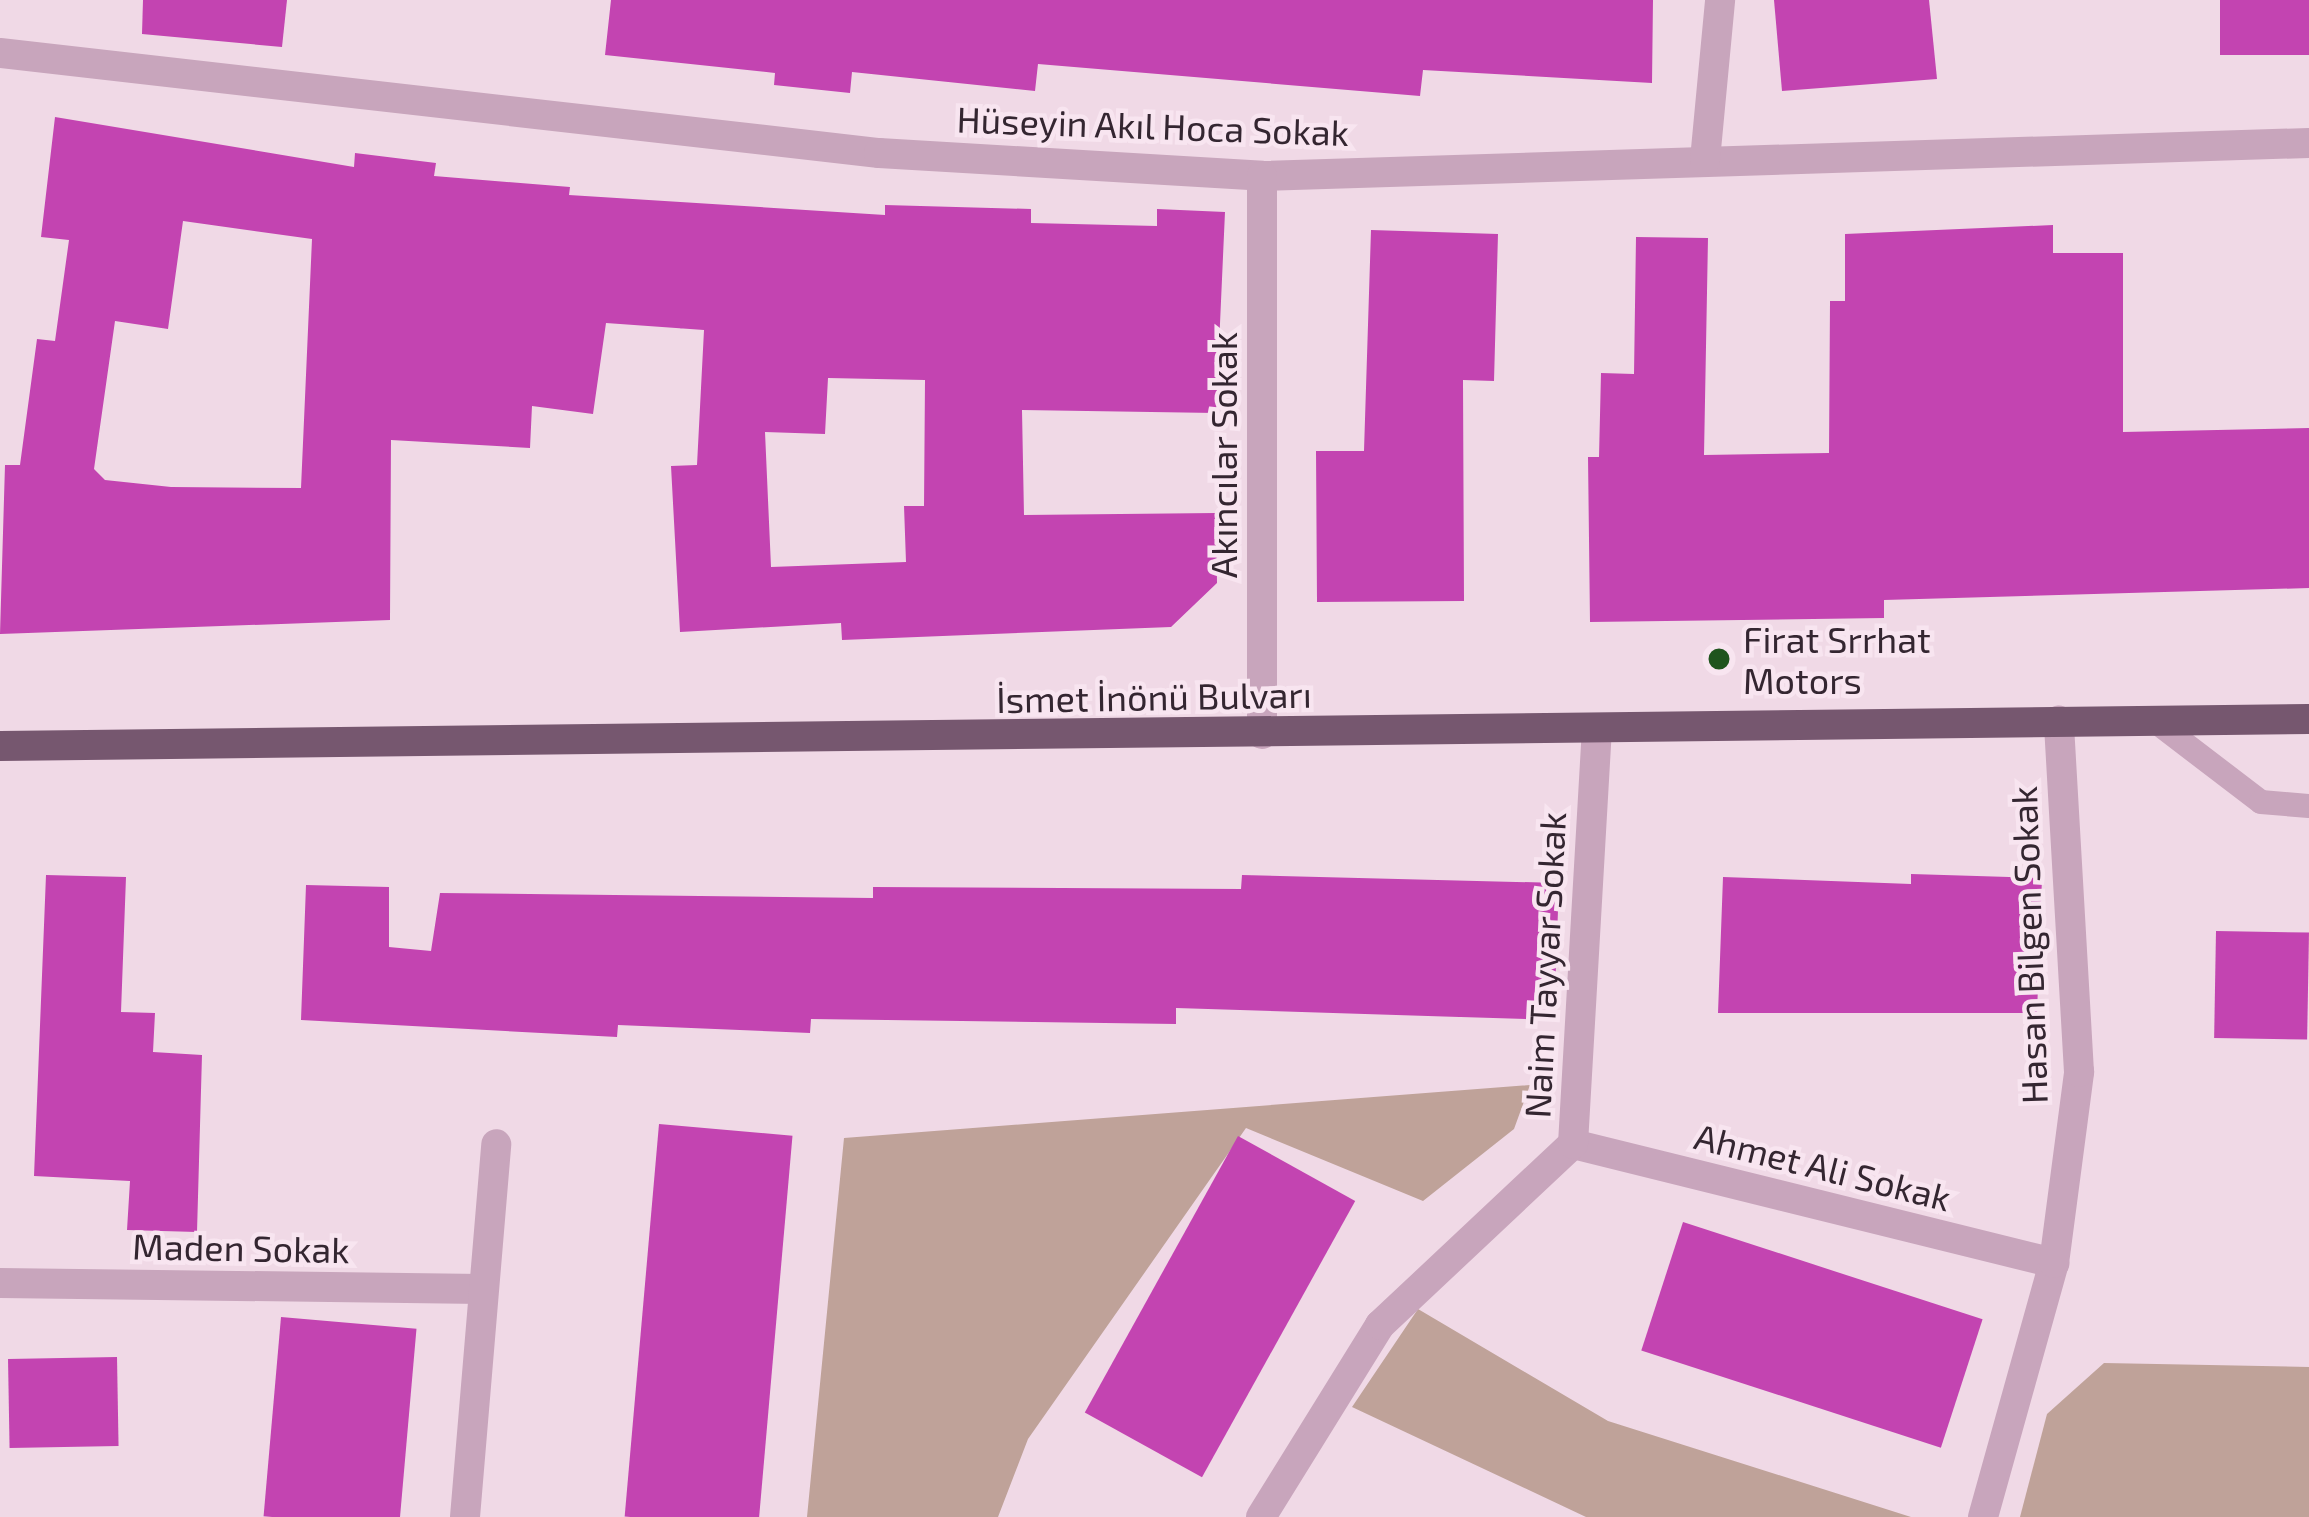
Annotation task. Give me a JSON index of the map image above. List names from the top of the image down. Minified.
{"streets":{"main road":["İsmet İnönü Bulvarı"],"street":["Hüseyin Akıl Hoca Sokak","Akıncılar Sokak","Hasan Bilgen Sokak","Naim Tayyar Sokak","Ahmet Ali Sokak","Maden Sokak"]},"crossings":[["Hüseyin Akıl Hoca Sokak","Akıncılar Sokak"],["Akıncılar Sokak","İsmet İnönü Bulvarı"],["İsmet İnönü Bulvarı","Hasan Bilgen Sokak"],["İsmet İnönü Bulvarı","Naim Tayyar Sokak"],["Hasan Bilgen Sokak","Ahmet Ali Sokak"],["Naim Tayyar Sokak","Ahmet Ali Sokak"]],"places":["Firat Srrhat Motors"]}
